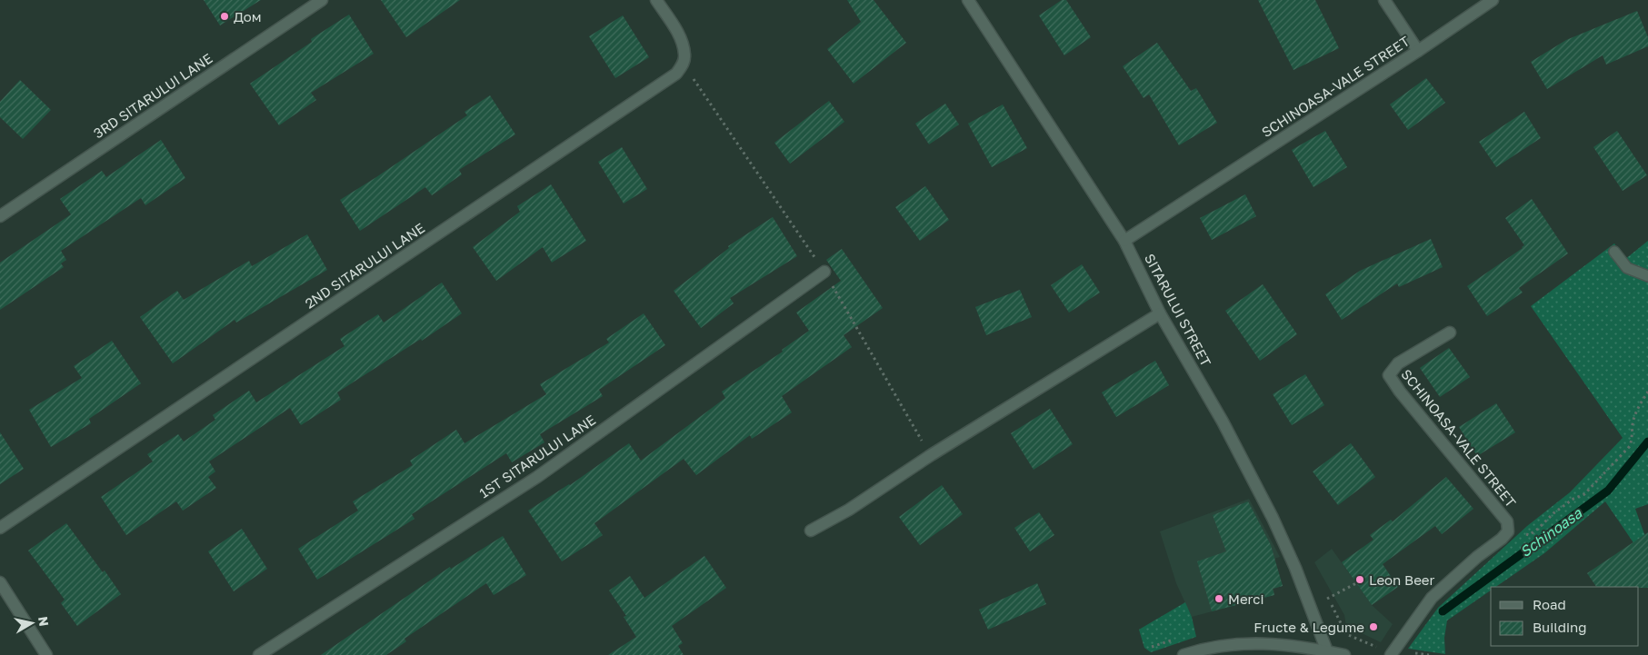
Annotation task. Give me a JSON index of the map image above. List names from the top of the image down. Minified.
{"streets":{"street":["SCHINOASA-VALE STREET","3RD SITARULUI LANE","2ND SITARULUI LANE","SITARULUI STREET","1ST SITARULUI LANE"]},"crossings":[["SCHINOASA-VALE STREET","SITARULUI STREET"]],"water":["Schinoasa"],"places":["Дом","Leon Beer","Merci","Fructe & Legume"],"legend":["Road","Building"],"north":"right"}
